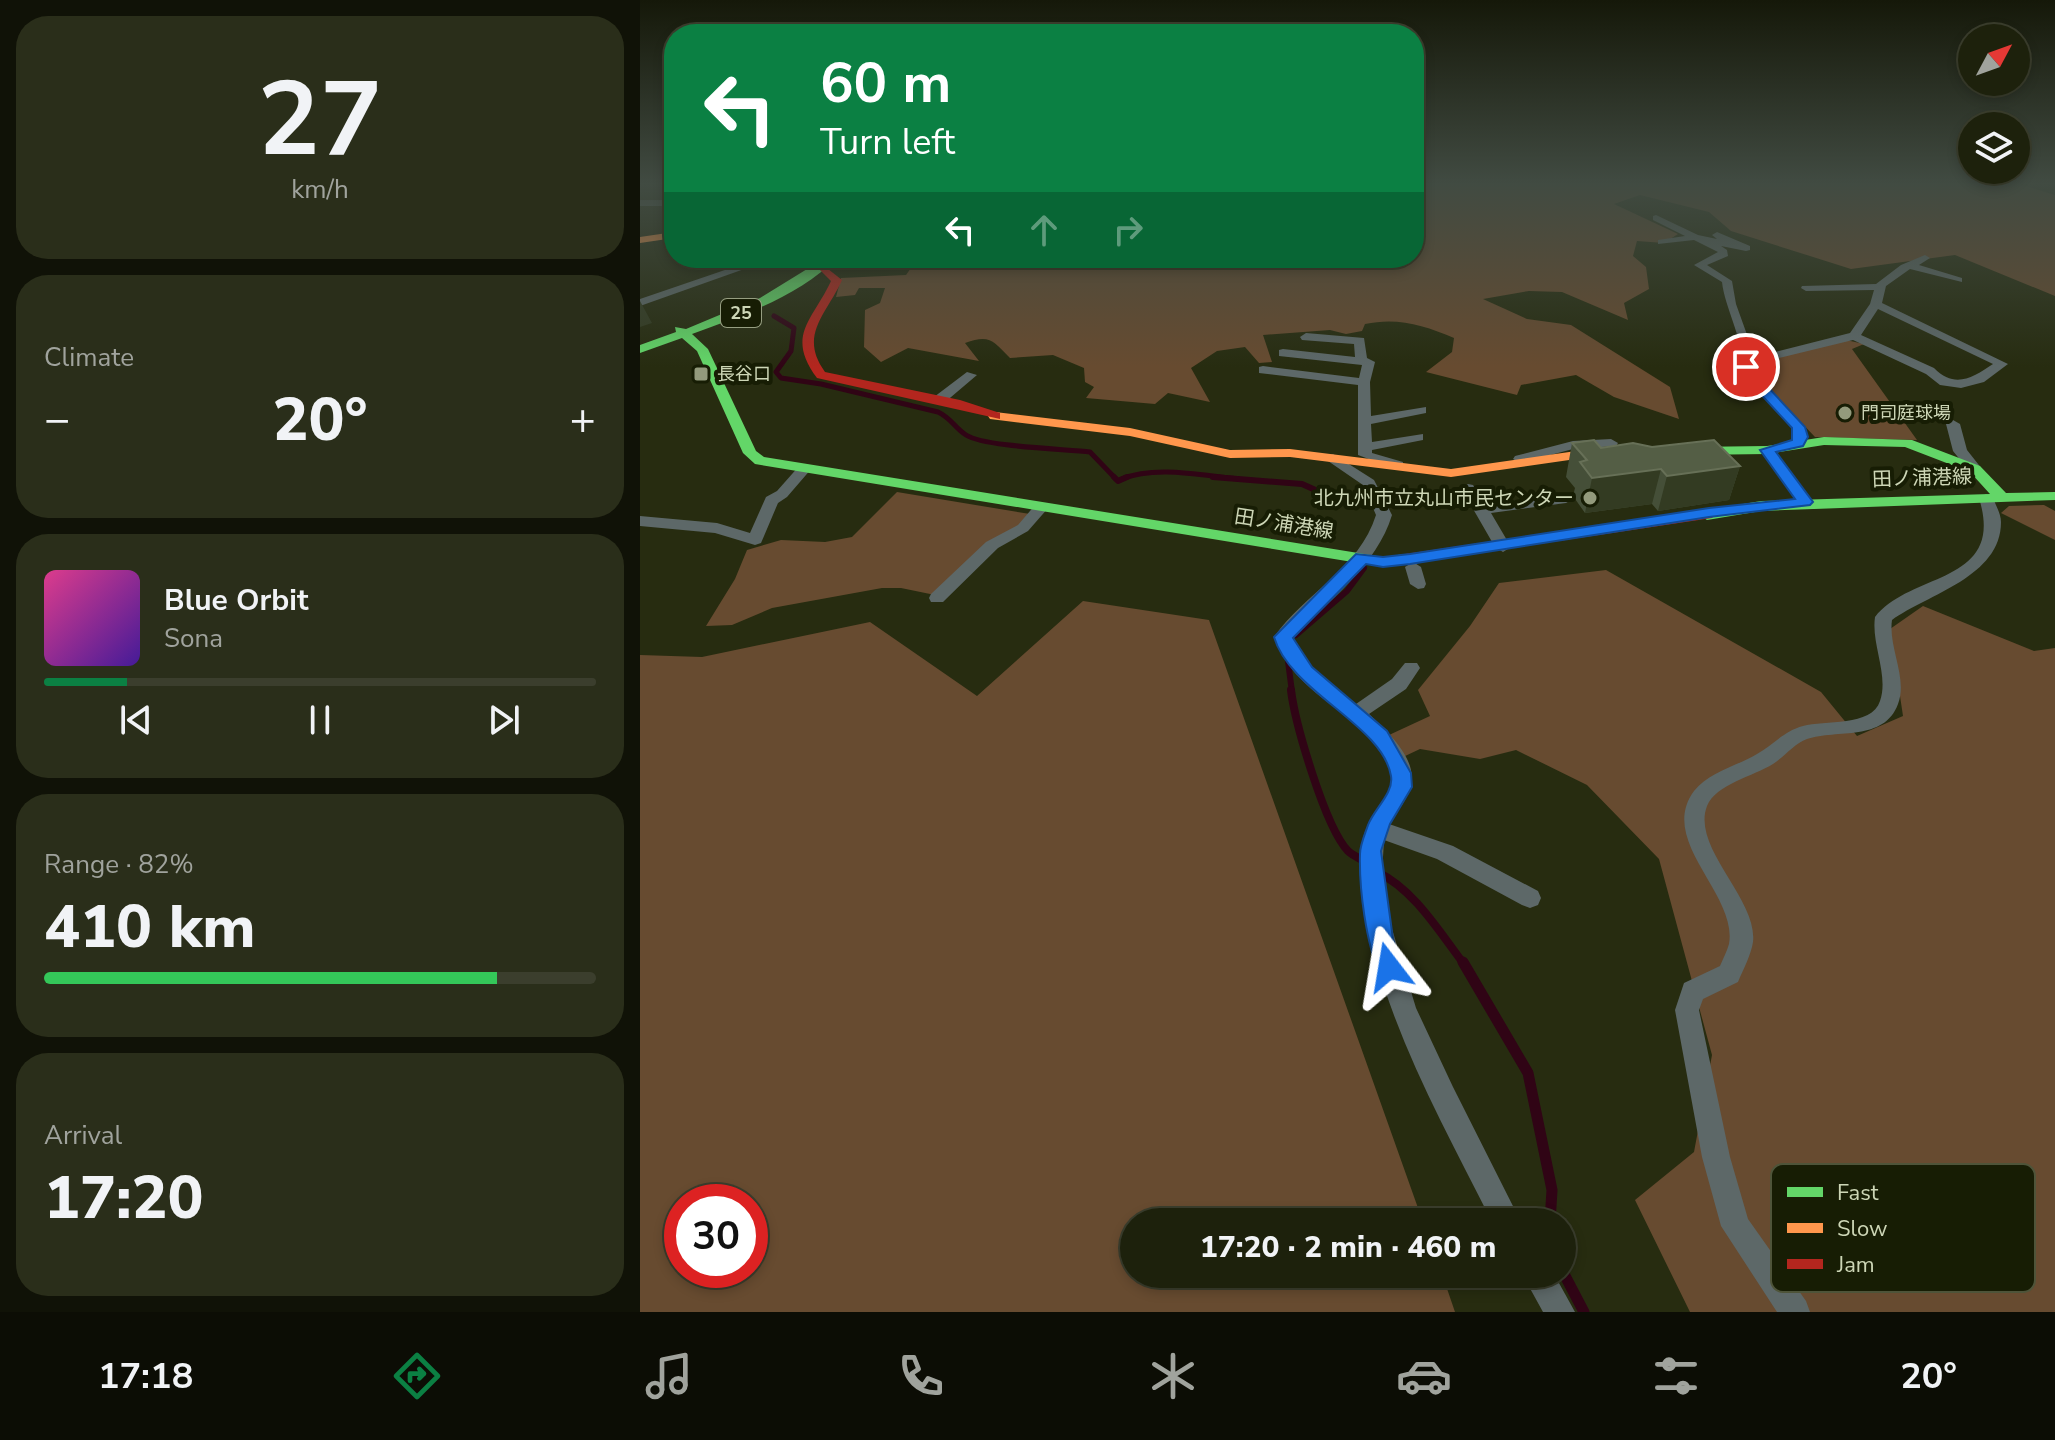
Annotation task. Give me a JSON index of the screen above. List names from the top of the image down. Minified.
{"streets":{"main road":["25","田ノ浦港線"]},"crossings":[["25","田ノ浦港線"]],"places":{"transit":["長谷口"],"other":["門司庭球場","北九州市立丸山市民センター"]},"legend":["Fast","Slow","Jam"],"north":"top right","page":{"tile":[["27","km/h"],"Climate",["Range · 82%","410 km"],["Arrival","17:20"]],"turn":["60 m","Turn left"],"heat":["−","20°","+"],"song":["Blue Orbit","Sona"],"limit":"30","trip":"17:20 · 2 min · 460 m","tabs":["17:18","20°"]}}
